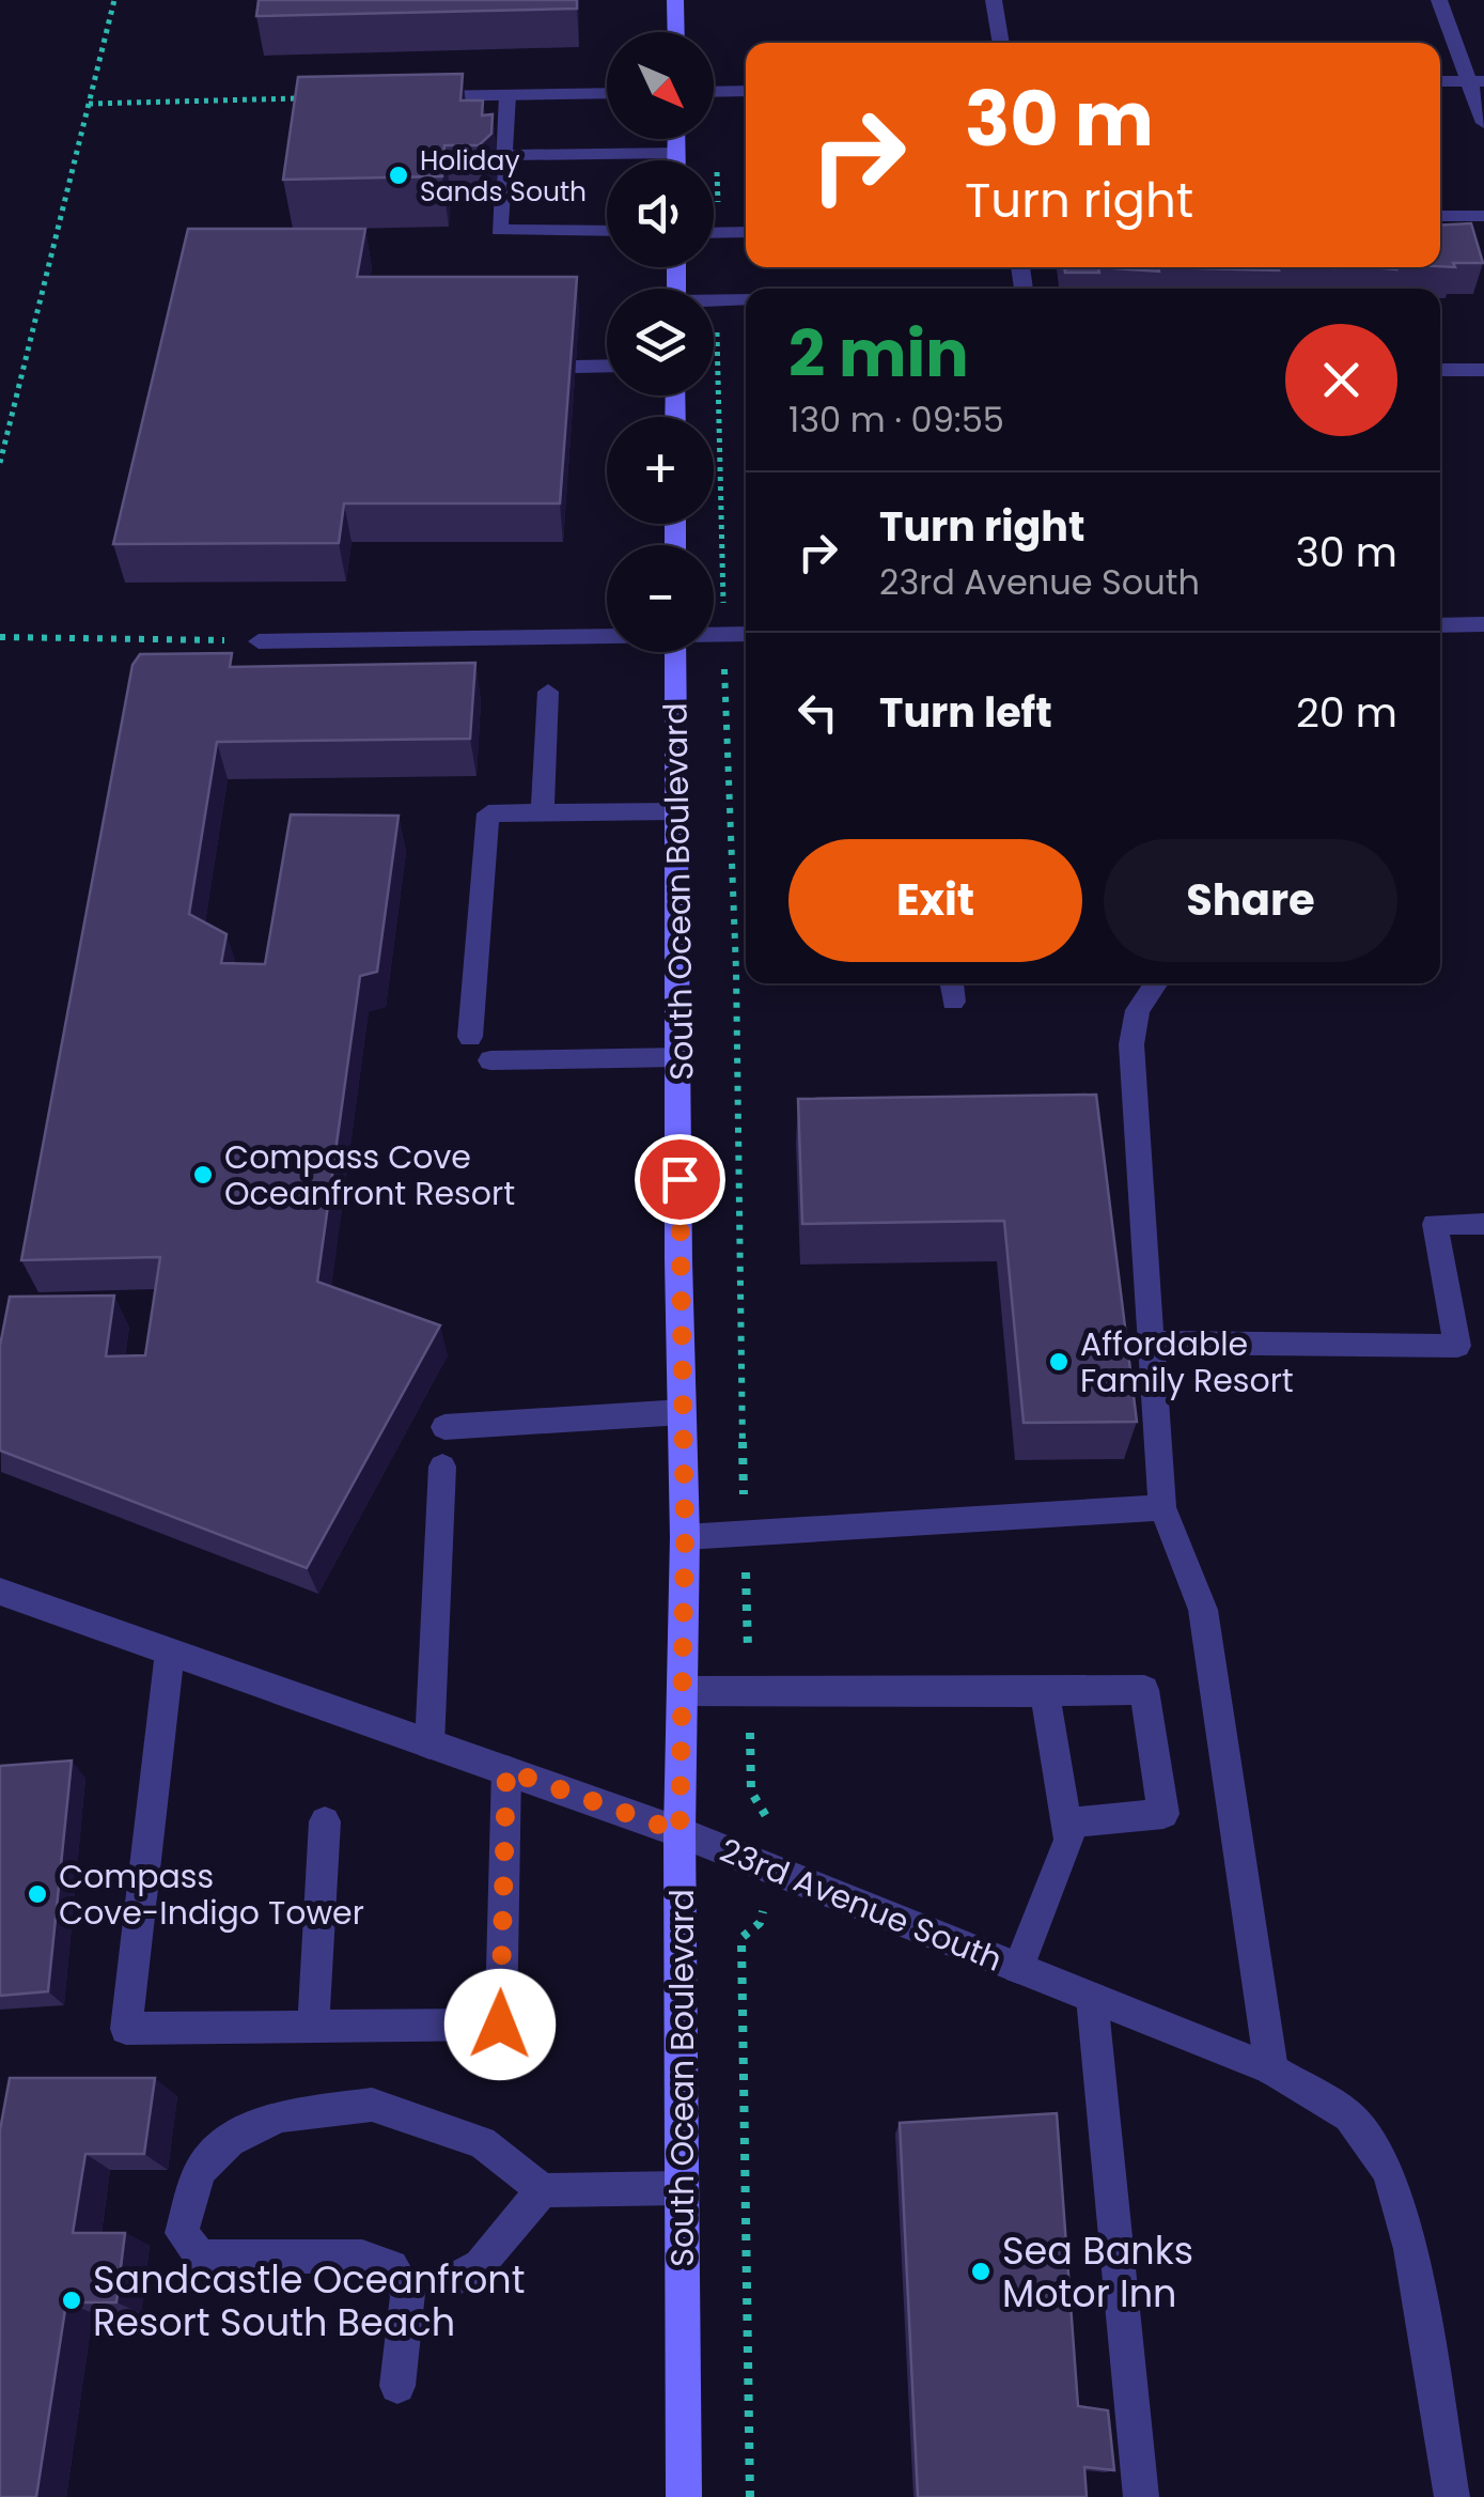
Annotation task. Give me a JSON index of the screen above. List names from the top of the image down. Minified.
{"streets":{"main road":["South Ocean Boulevard"],"street":["23rd Avenue South"]},"crossings":[["South Ocean Boulevard","23rd Avenue South"]],"places":["Holiday Sands South","Compass Cove Oceanfront Resort","Affordable Family Resort","Compass Cove-Indigo Tower","Sea Banks Motor Inn","Sandcastle Oceanfront Resort South Beach"],"north":"bottom right","page":{"map_buttons":["+","−"],"turn":["30 m","Turn right"],"heading":["2 min","130 m · 09:55"],"list":[{"name":"Turn right","note":"23rd Avenue South","value":"30 m"},{"name":"Turn left","value":"20 m"}],"buttons":["Exit","Share"]}}
